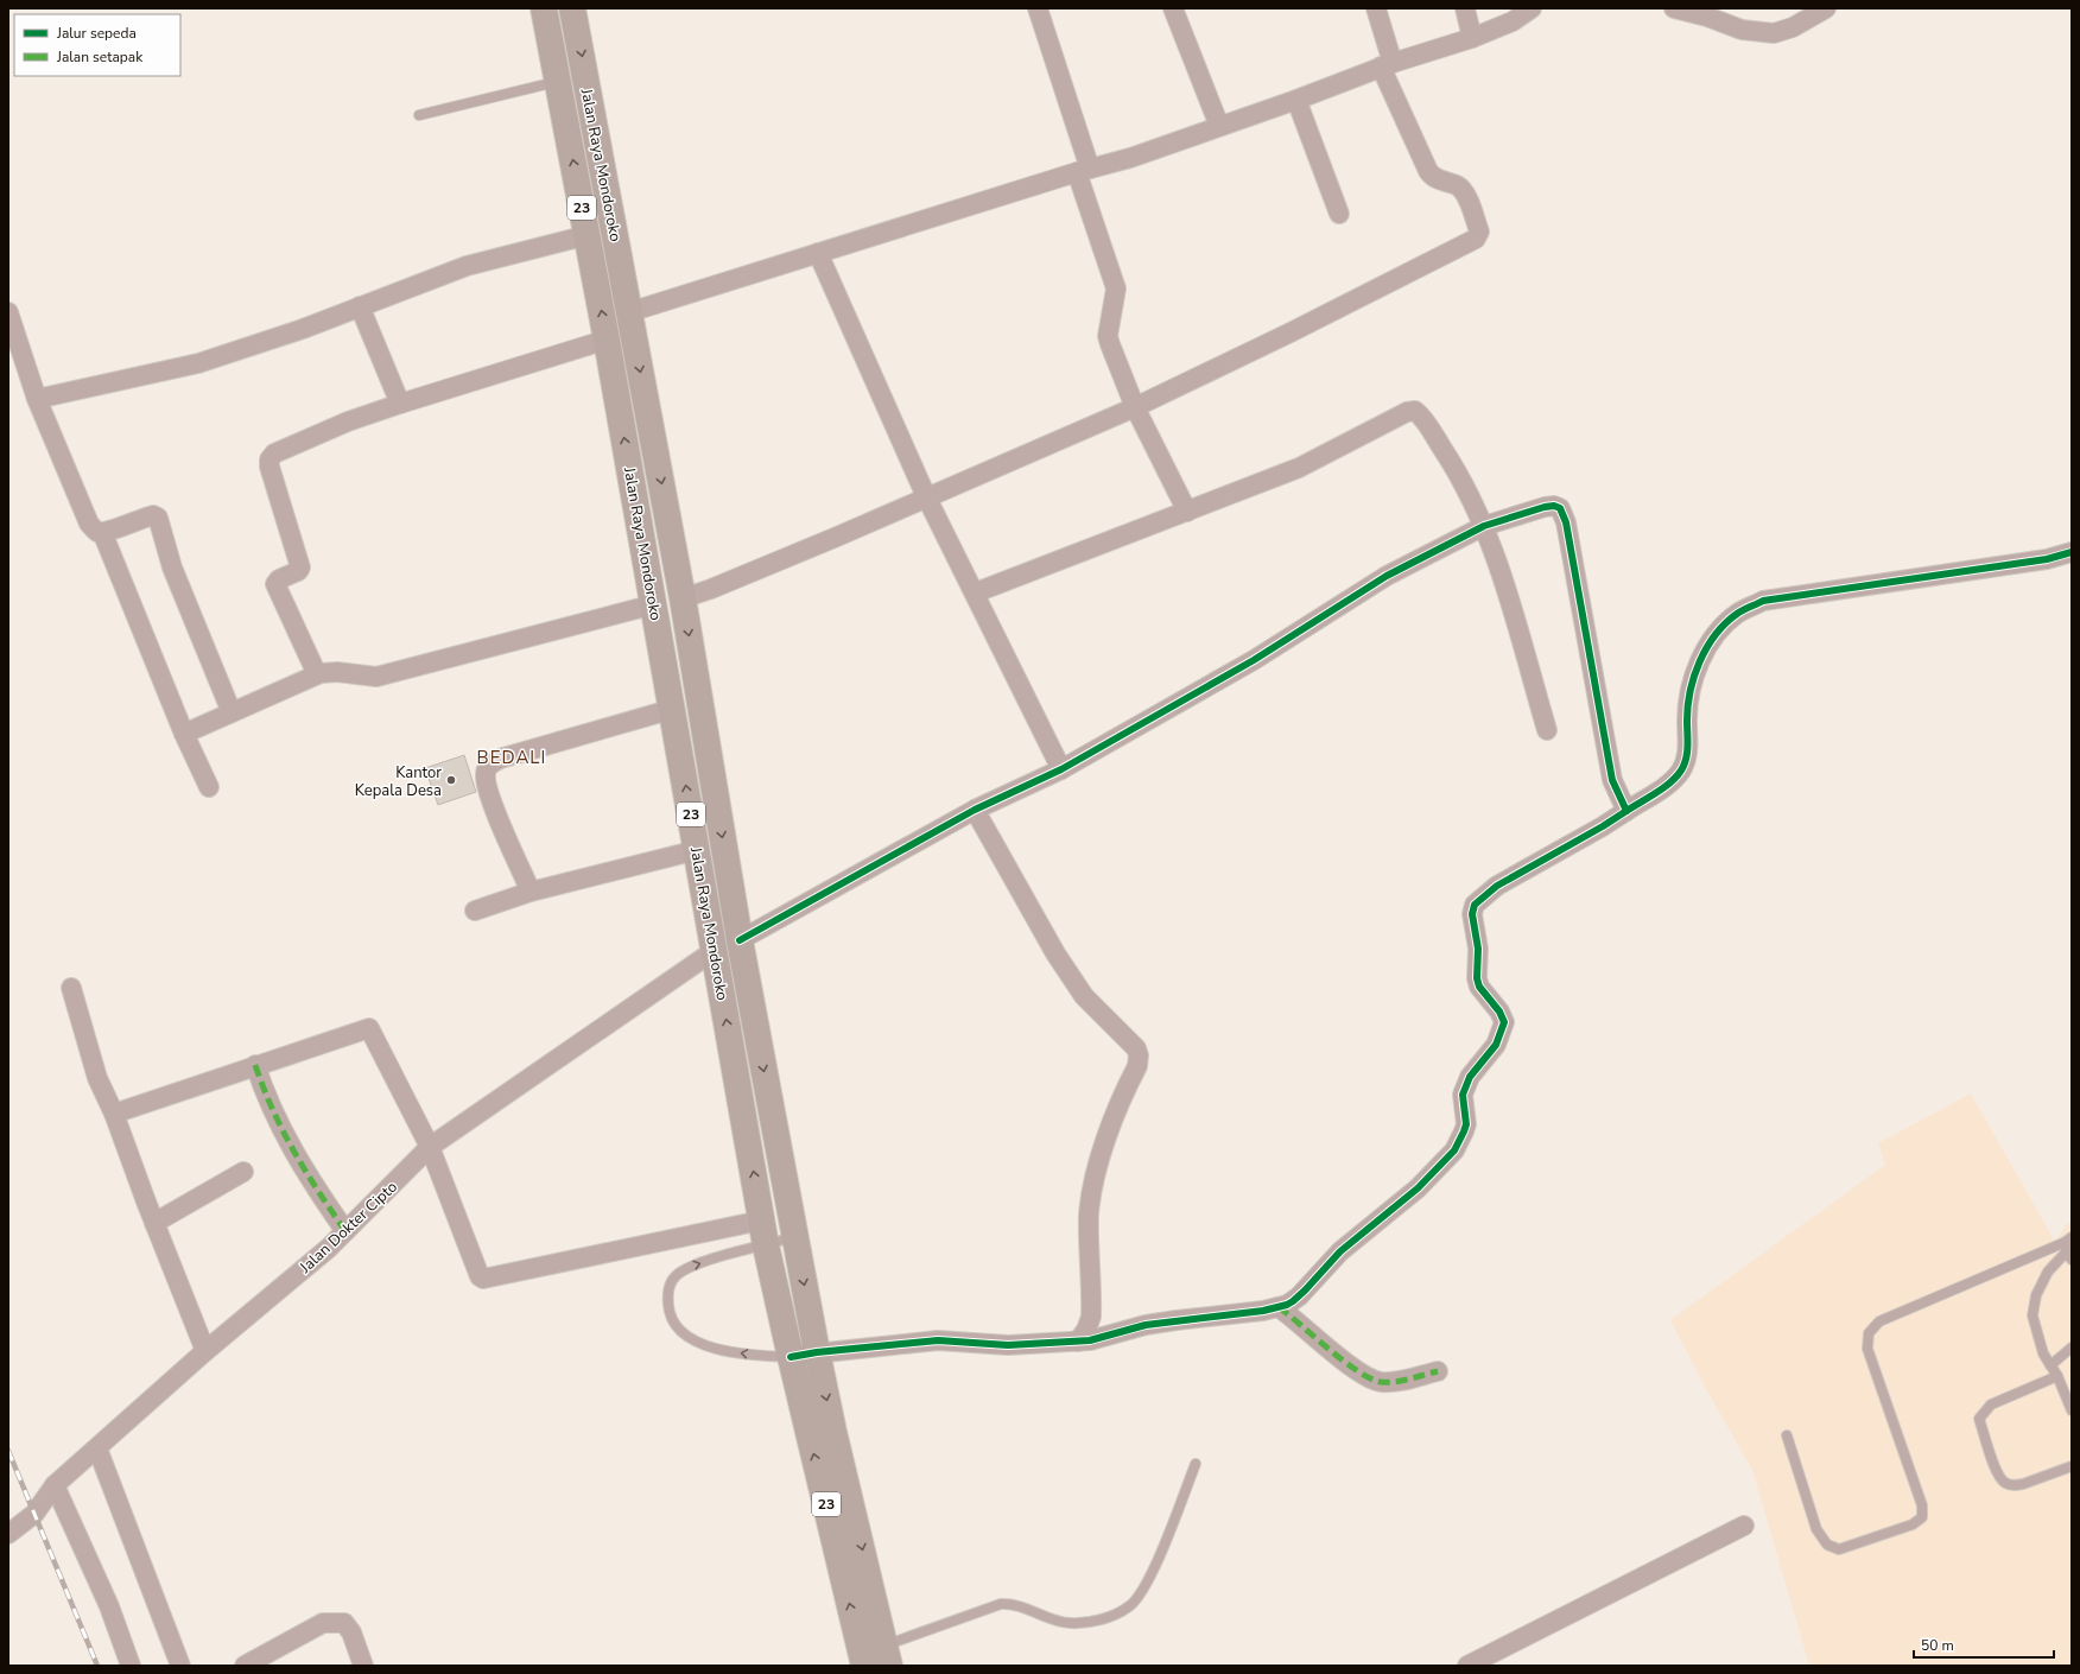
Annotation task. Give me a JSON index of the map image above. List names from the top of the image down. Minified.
{"streets":{"highway":["Jalan Raya Mondoroko","23"],"street":["Jalan Dokter Cipto"]},"crossings":[["Jalan Raya Mondoroko","Jalan Dokter Cipto"]],"districts":["BEDALI"],"places":["Kantor Kepala Desa"],"legend":["Jalur sepeda","Jalan setapak"],"scale_bar":"50 m"}
